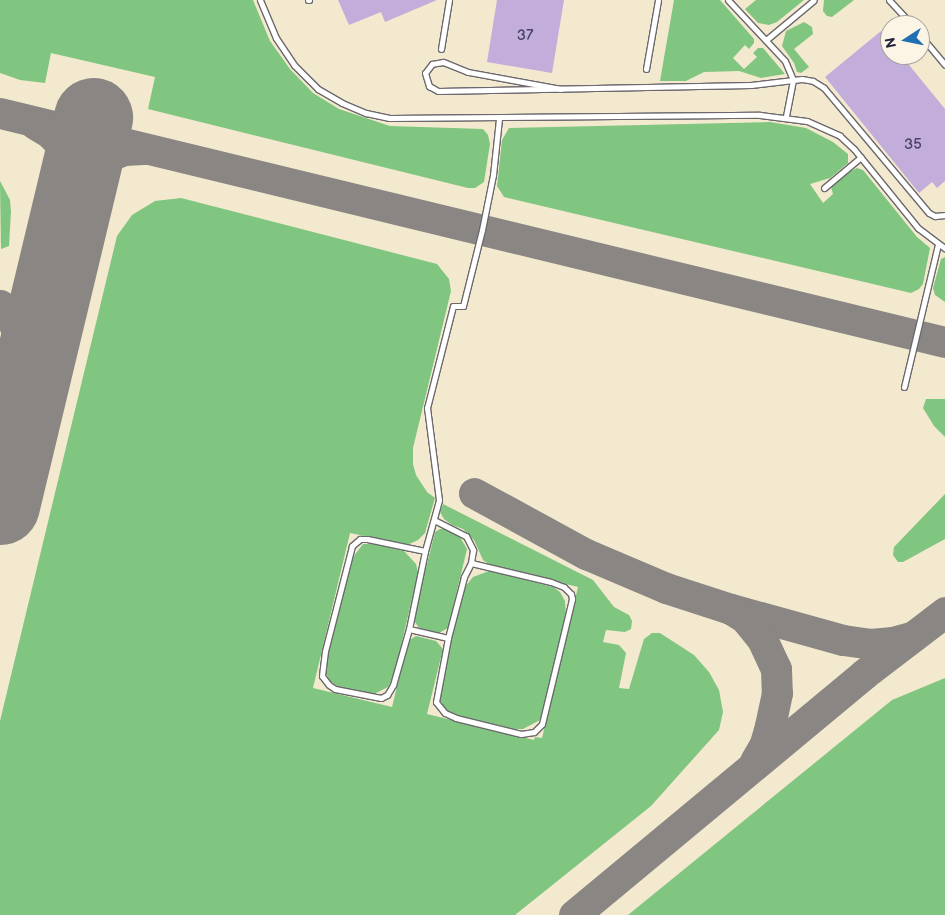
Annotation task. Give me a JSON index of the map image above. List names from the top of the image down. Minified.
{"house_numbers":["37","35"],"north":"left"}
